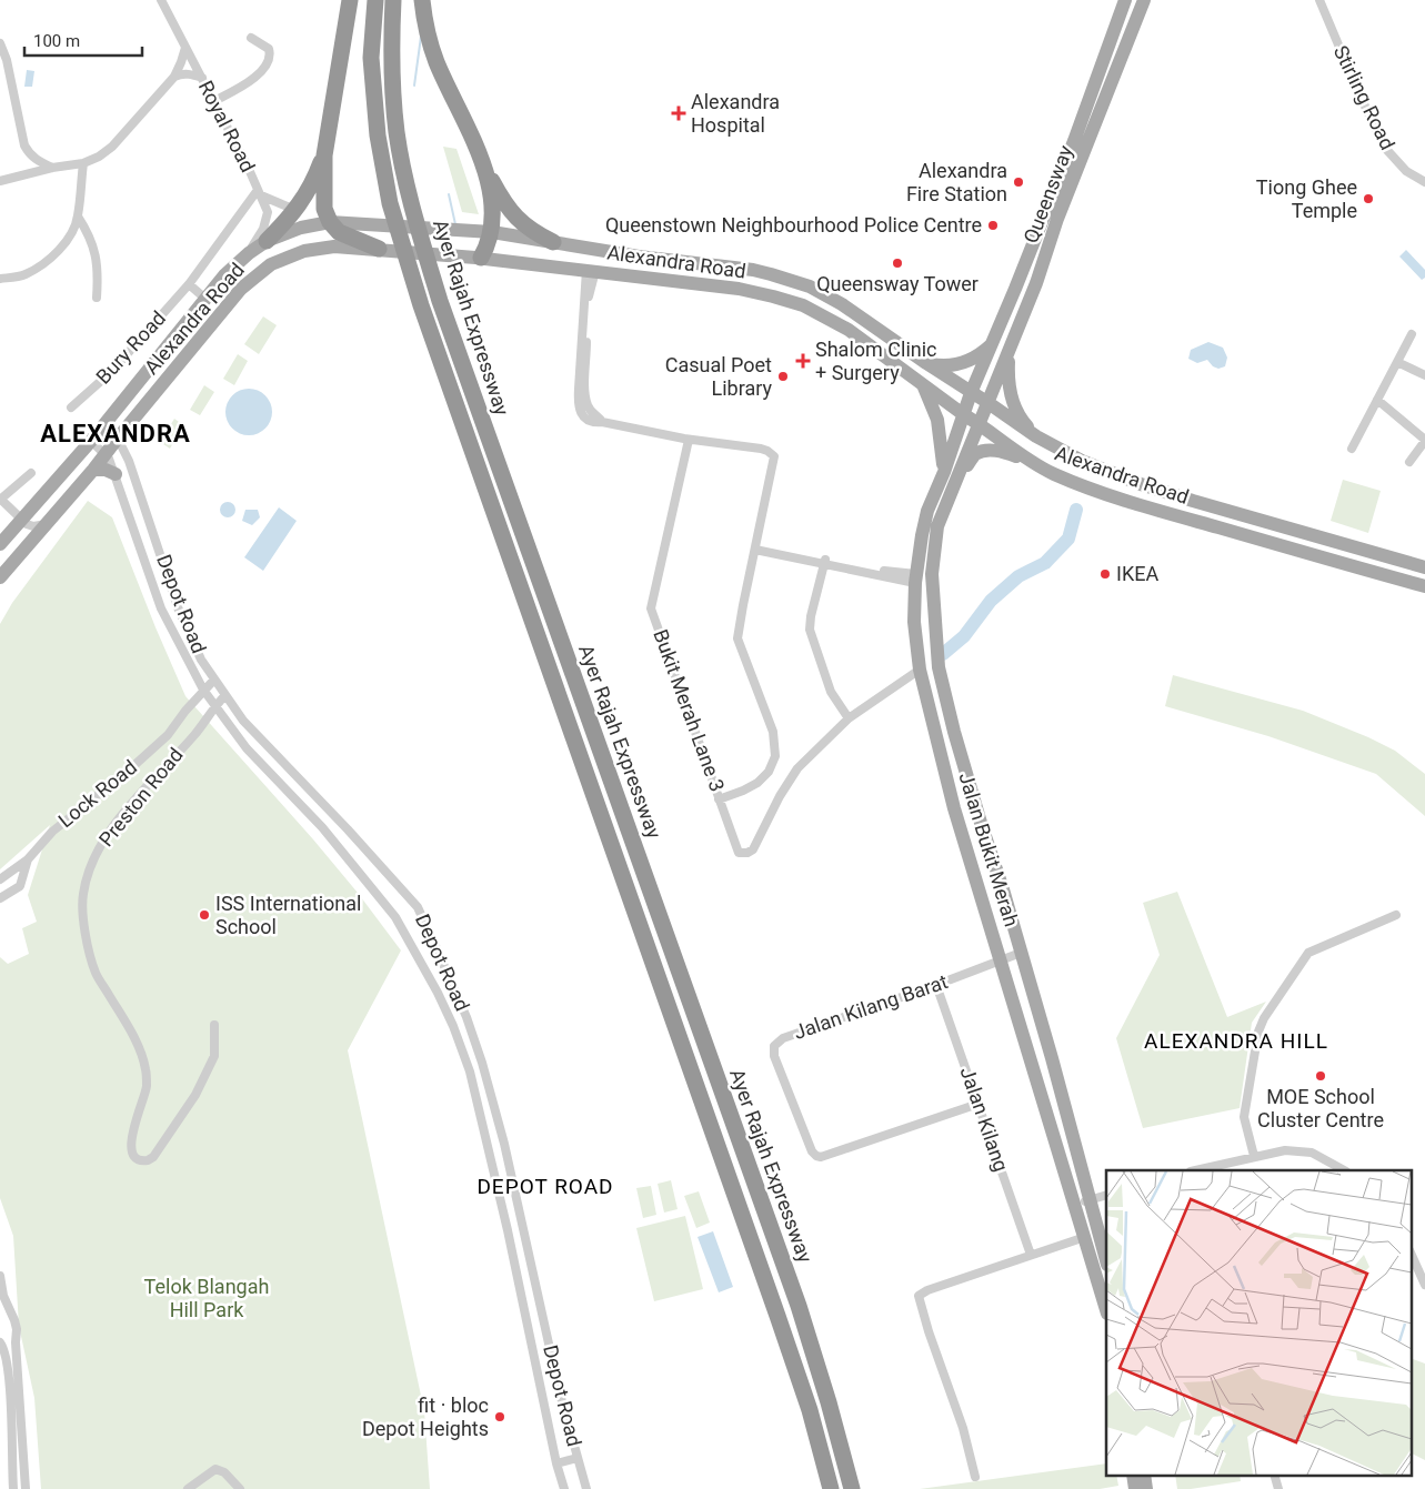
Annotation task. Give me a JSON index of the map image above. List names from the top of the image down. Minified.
{"streets":{"highway":["Ayer Rajah Expressway"],"main road":["Queensway","Alexandra Road","Jalan Bukit Merah"],"street":["Stirling Road","Royal Road","Bury Road","Depot Road","Bukit Merah Lane 3","Lock Road","Preston Road","Jalan Kilang Barat","Jalan Kilang"]},"crossings":[["Royal Road","Alexandra Road"],["Royal Road","Bury Road"],["Queensway","Alexandra Road"],["Queensway","Jalan Bukit Merah"],["Alexandra Road","Depot Road"],["Alexandra Road","Jalan Bukit Merah"],["Depot Road","Lock Road"],["Depot Road","Preston Road"],["Jalan Bukit Merah","Jalan Kilang Barat"],["Jalan Kilang Barat","Jalan Kilang"]],"districts":["ALEXANDRA","ALEXANDRA HILL","DEPOT ROAD"],"parks":["Telok Blangah Hill Park"],"places":{"health":["Alexandra Hospital","Shalom Clinic + Surgery"],"other":["Alexandra Fire Station","Tiong Ghee Temple","Queenstown Neighbourhood Police Centre","Queensway Tower","Casual Poet Library","IKEA","ISS International School","MOE School Cluster Centre","fit · bloc Depot Heights"]},"scale_bar":"100 m"}
